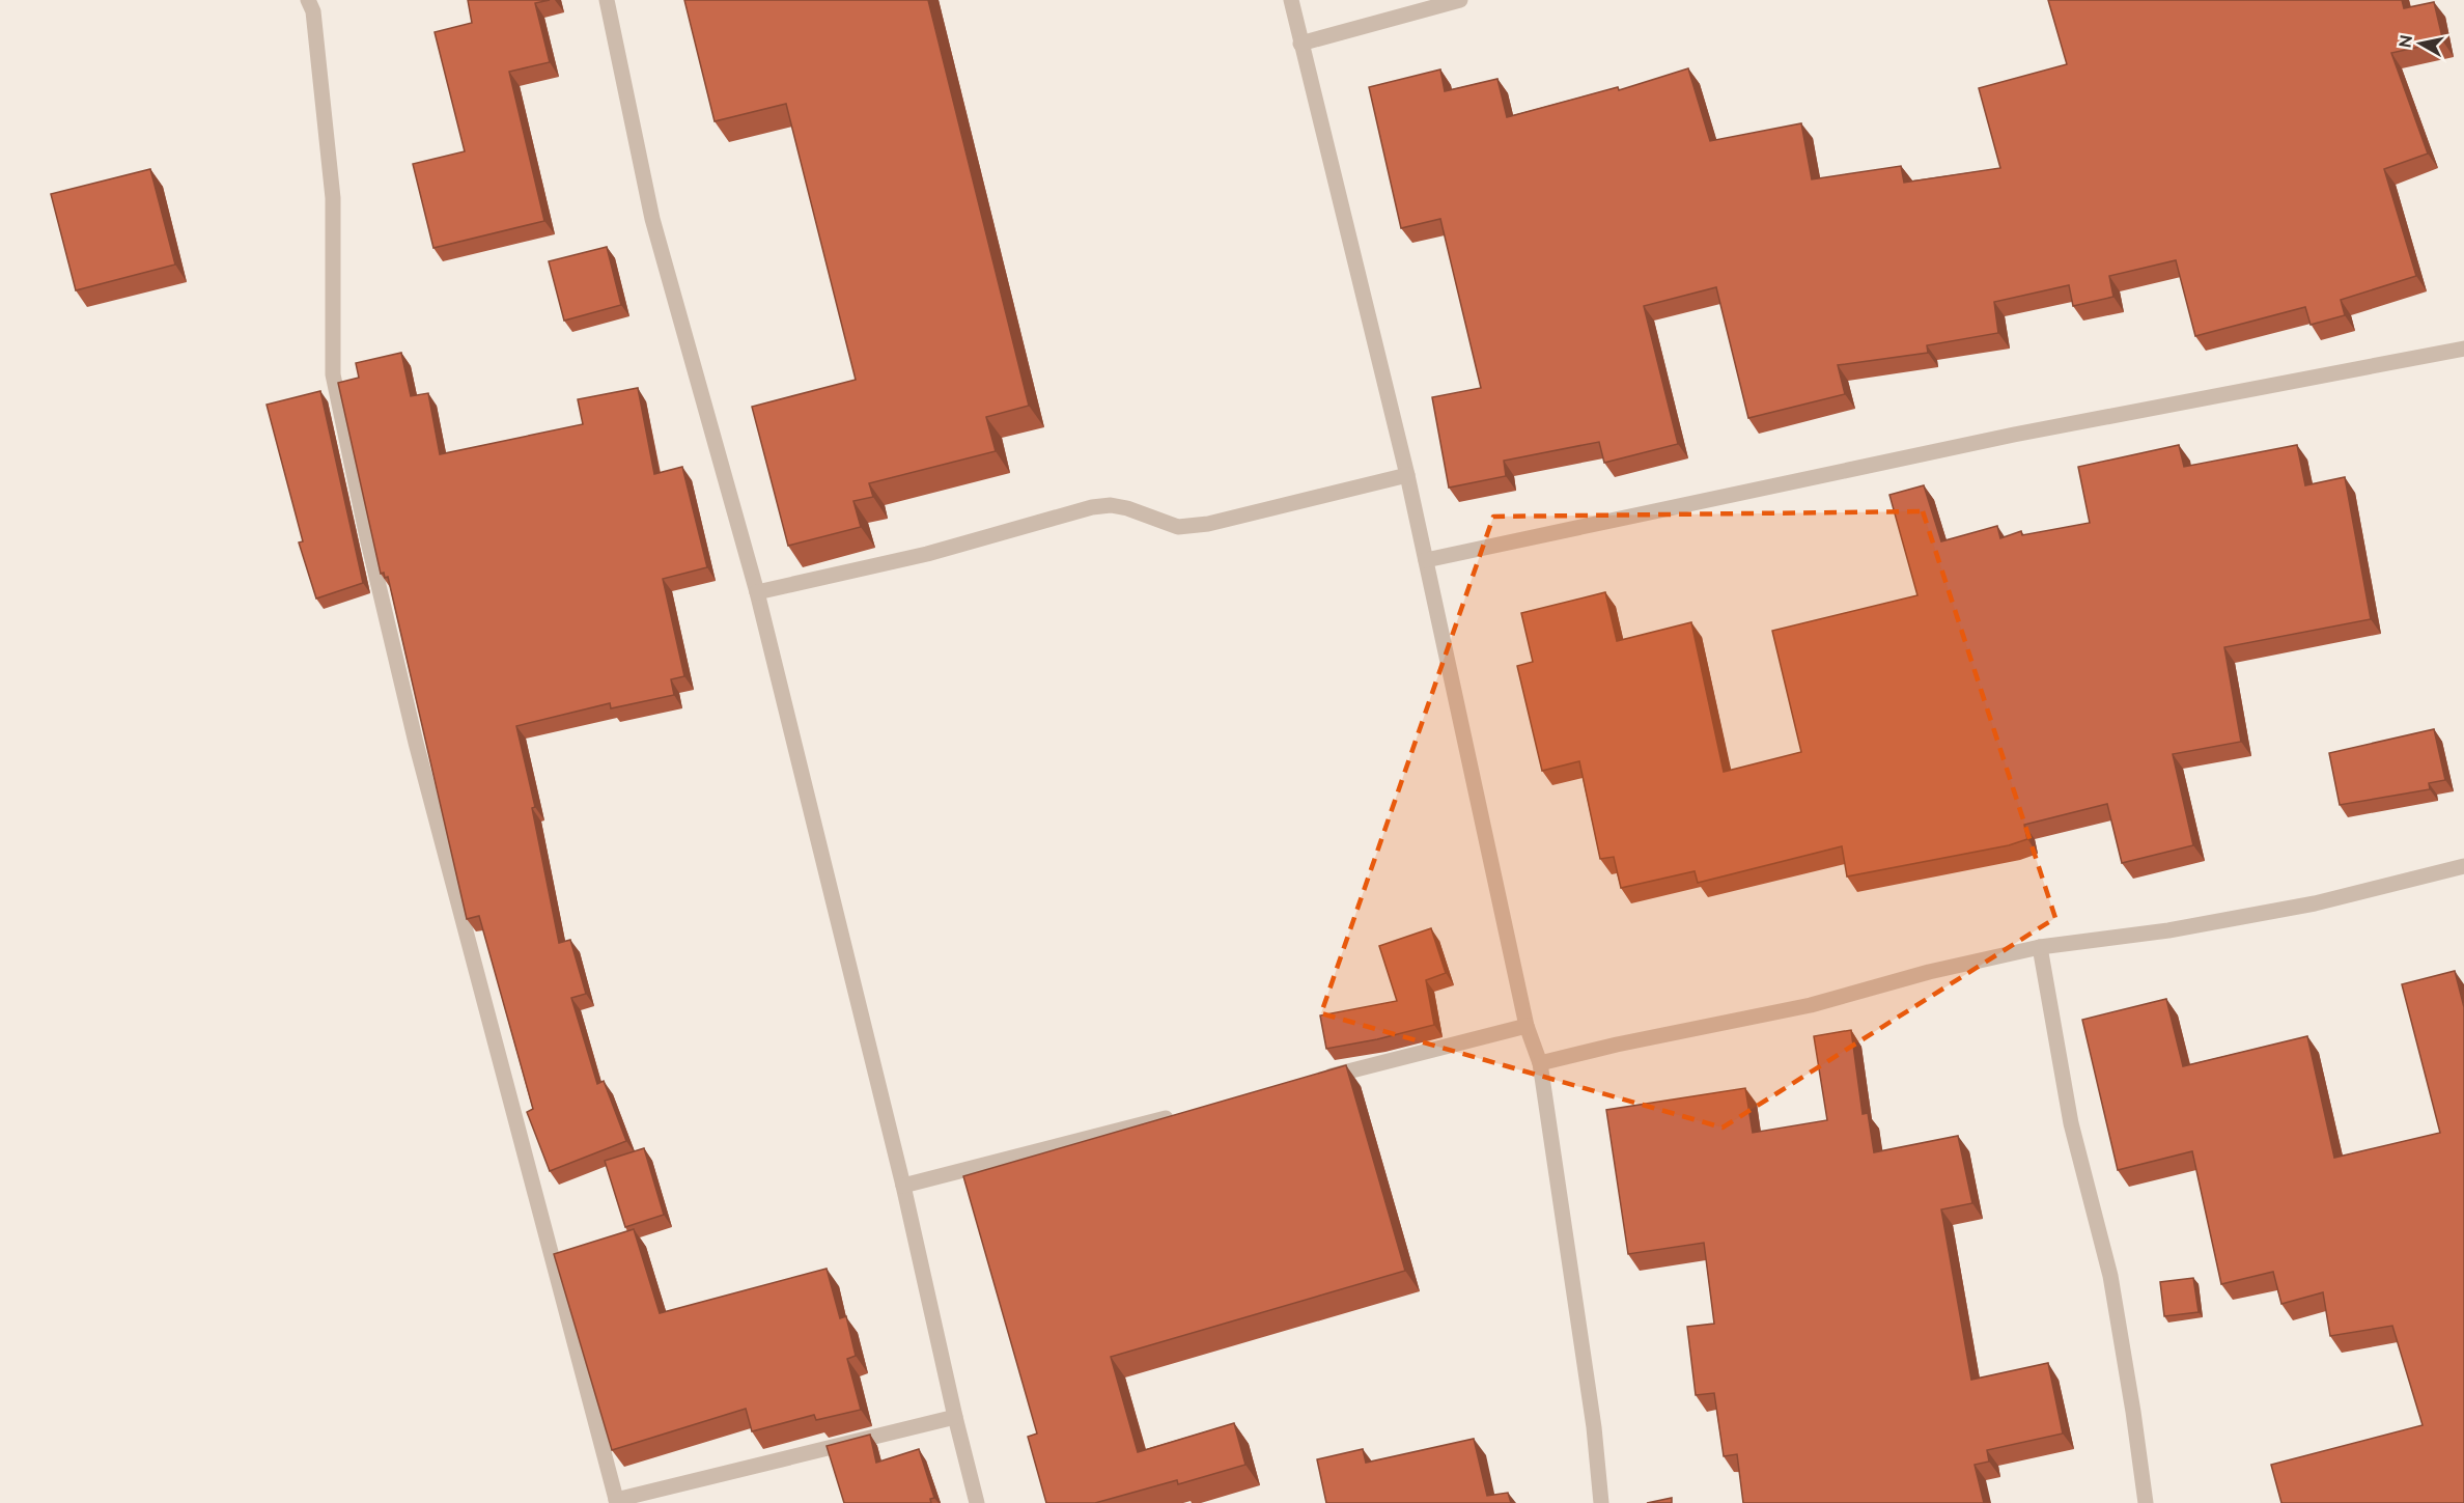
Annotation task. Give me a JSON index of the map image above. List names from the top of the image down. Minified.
{"north":"left"}
